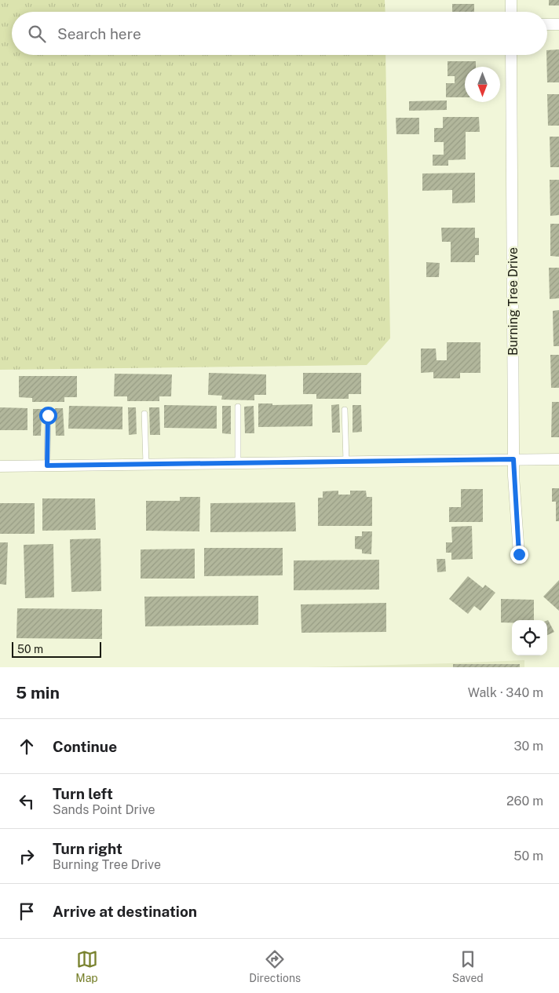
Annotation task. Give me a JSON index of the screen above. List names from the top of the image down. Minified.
{"streets":{"street":["Burning Tree Drive"]},"scale_bar":"50 m","north":"bottom","page":{"search":"Search here","scale":"50 m","heading":["5 min","Walk · 340 m"],"list":[["Continue","30 m"],["Turn left","Sands Point Drive","260 m"],["Turn right","Burning Tree Drive","50 m"],"Arrive at destination"],"nav":["Map","Directions","Saved"]}}
